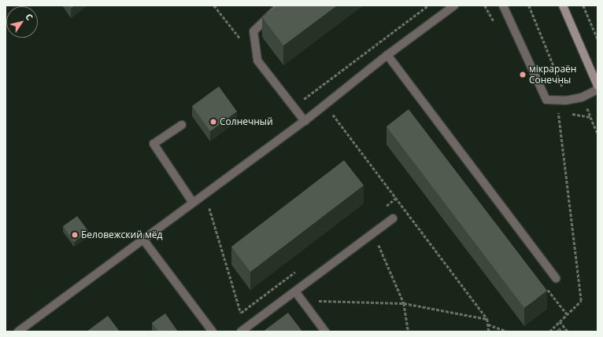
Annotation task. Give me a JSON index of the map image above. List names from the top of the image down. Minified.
{"places":["мікрараён Сонечны","Солнечный","Беловежский мёд"],"north":"top right"}
